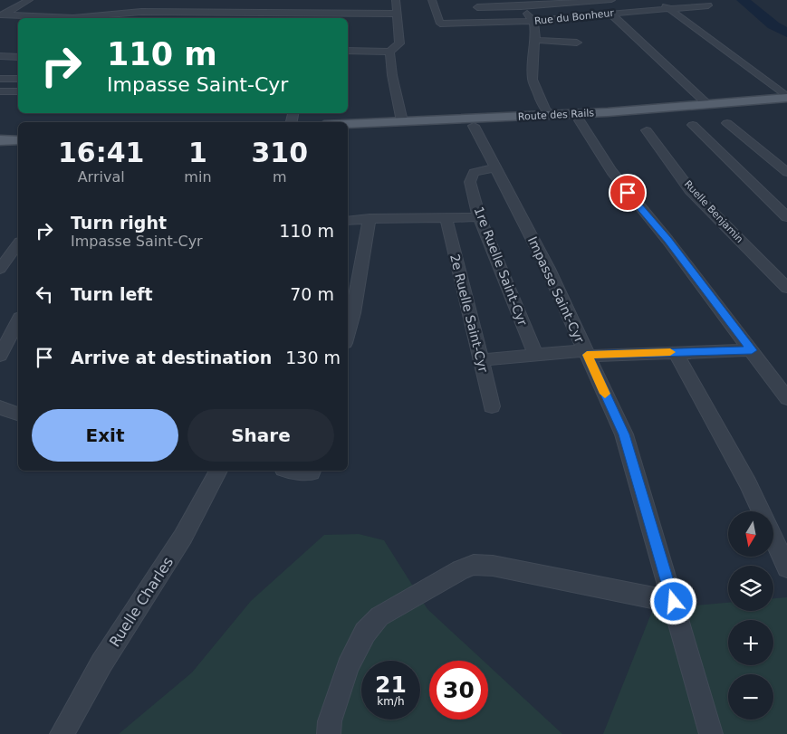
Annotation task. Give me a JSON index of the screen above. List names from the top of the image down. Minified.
{"streets":{"main road":["Route des Rails"],"street":["Rue du Bonheur","Ruelle Benjamin","1re Ruelle Saint-Cyr","Impasse Saint-Cyr","2e Ruelle Saint-Cyr","Ruelle Charles"]},"crossings":[["Route des Rails","Impasse Saint-Cyr"],["1re Ruelle Saint-Cyr","Impasse Saint-Cyr"]],"north":"bottom","page":{"turn":["110 m","Impasse Saint-Cyr"],"eta":["16:41","Arrival","1","min","310","m"],"list":[{"name":"Turn right","note":"Impasse Saint-Cyr","value":"110 m"},{"name":"Turn left","value":"70 m"},{"name":"Arrive at destination","value":"130 m"}],"buttons":["Exit","Share"],"map_buttons":["+","−"],"speed":"21 km/h","limit":"30"}}
